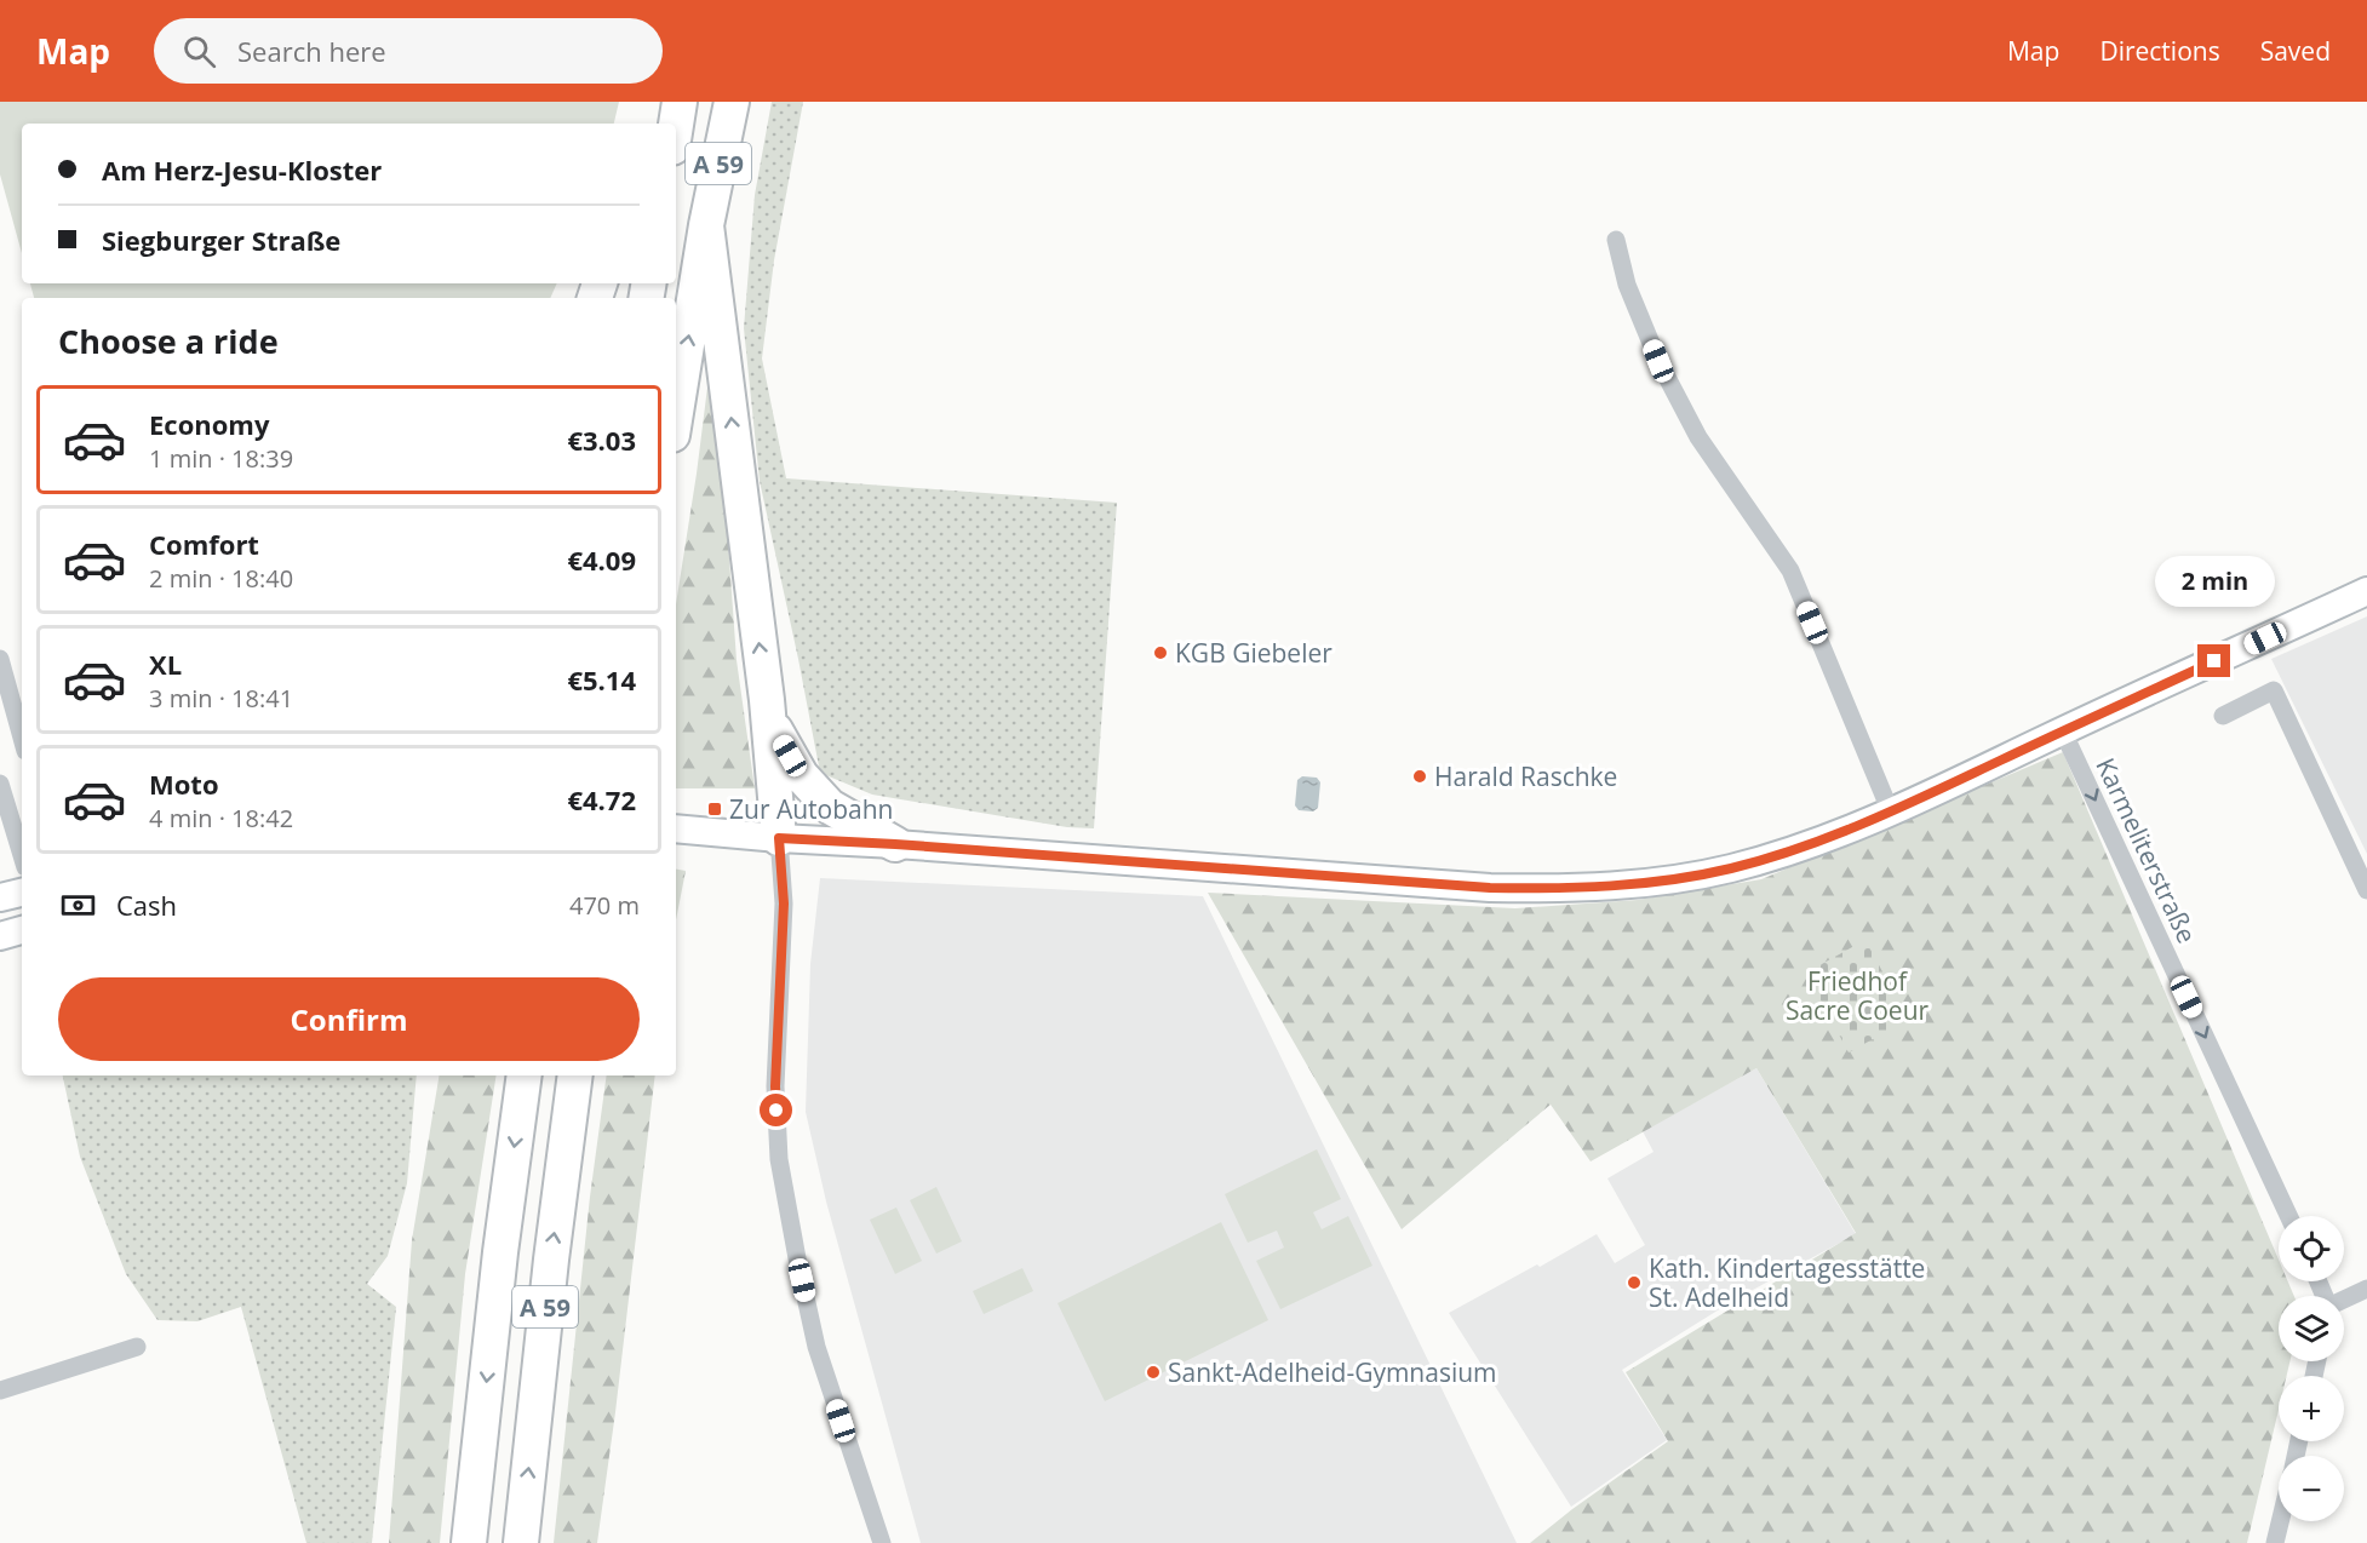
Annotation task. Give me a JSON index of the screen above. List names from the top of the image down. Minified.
{"streets":{"highway":["A 59"],"street":["Karmeliterstraße"]},"one_way":["Karmeliterstraße"],"parks":["Friedhof Sacre Coeur"],"places":{"other":["KGB Giebeler","Harald Raschke","Kath. Kindertagesstätte St. Adelheid","Sankt-Adelheid-Gymnasium"],"transit":["Zur Autobahn"]},"page":{"header":"Map","search":"Search here","nav":["Map","Directions","Saved"],"banner":["Am Herz-Jesu-Kloster","Siegburger Straße"],"heading":"Choose a ride","list":[{"name":"Economy","note":"1 min · 18:39","value":"€3.03"},{"name":"Comfort","note":"2 min · 18:40","value":"€4.09"},{"name":"XL","note":"3 min · 18:41","value":"€5.14"},{"name":"Moto","note":"4 min · 18:42","value":"€4.72"}],"bubble":"2 min","pay":["Cash","470 m"],"buttons":"Confirm","map_buttons":["+","−"]}}
